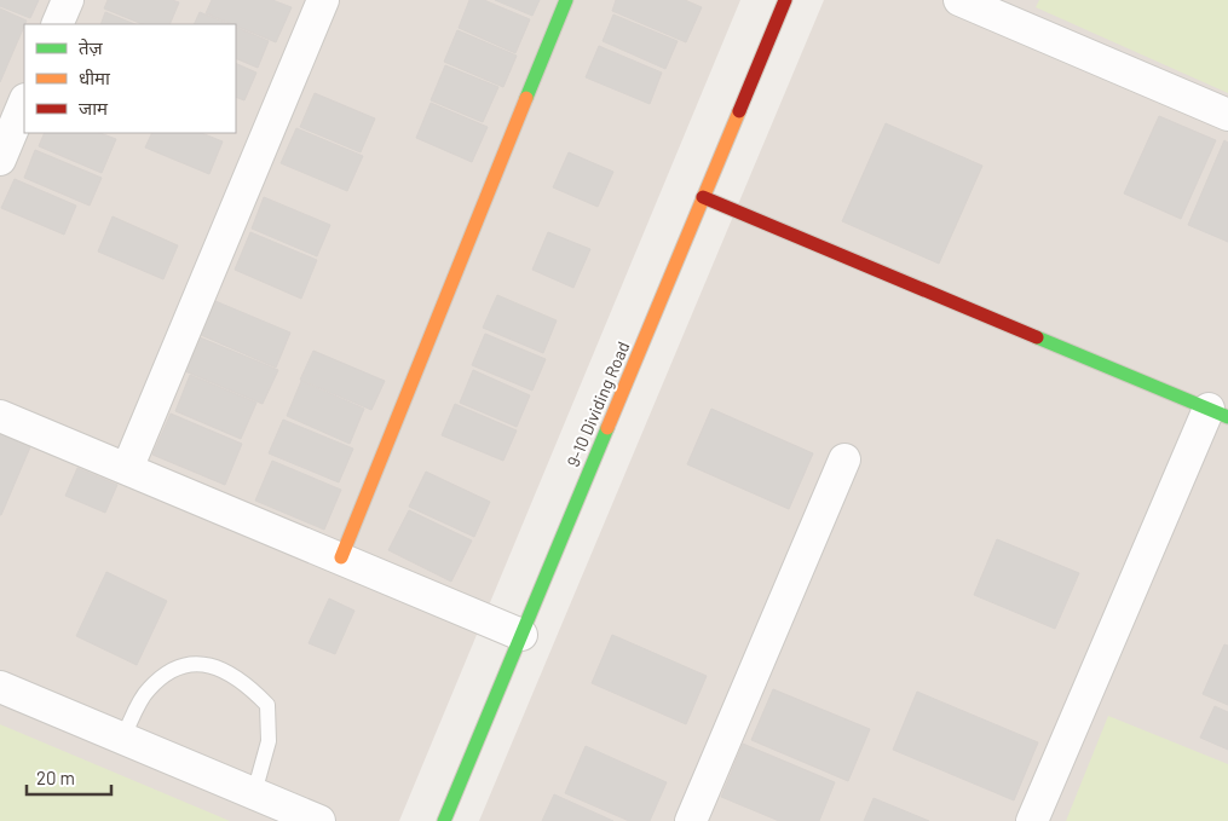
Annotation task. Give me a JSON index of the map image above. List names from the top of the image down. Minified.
{"streets":{"street":["9-10 Dividing Road"]},"legend":["तेज़","धीमा","जाम"],"scale_bar":"20 m"}
